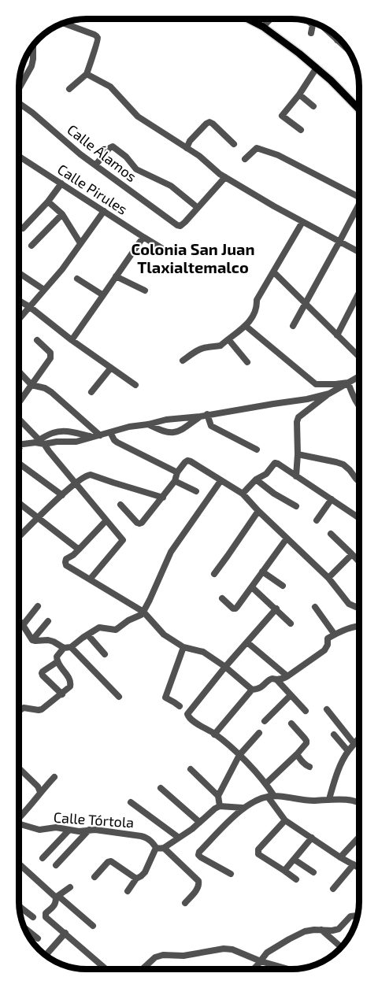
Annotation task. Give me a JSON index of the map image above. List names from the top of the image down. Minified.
{"streets":{"street":["Calle Álamos","Calle Pirules","Calle Tórtola"]},"districts":["Colonia San Juan Tlaxialtemalco"]}
